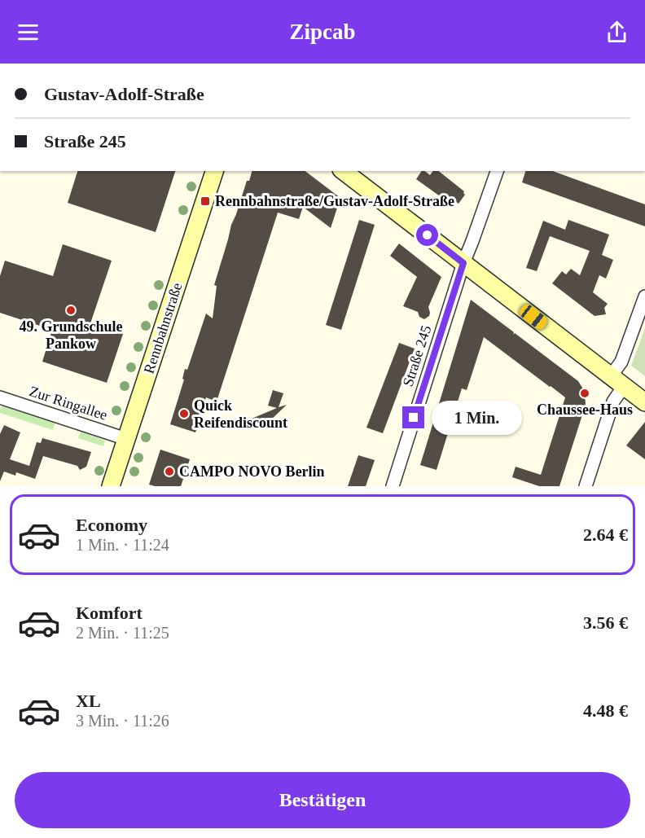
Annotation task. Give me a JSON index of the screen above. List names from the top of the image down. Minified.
{"streets":{"street":["Rennbahnstraße","Straße 245","Zur Ringallee"]},"crossings":[["Rennbahnstraße","Zur Ringallee"]],"places":{"transit":["Rennbahnstraße/Gustav-Adolf-Straße"],"other":["49. Grundschule Pankow","Chaussee-Haus","Quick Reifendiscount","CAMPO NOVO Berlin"]},"page":{"header":"Zipcab","banner":["Gustav-Adolf-Straße","Straße 245"],"bubble":"1 Min.","list":[{"name":"Economy","note":"1 Min. · 11:24","value":"2.64 €"},{"name":"Komfort","note":"2 Min. · 11:25","value":"3.56 €"},{"name":"XL","note":"3 Min. · 11:26","value":"4.48 €"}],"buttons":"Bestätigen"}}
